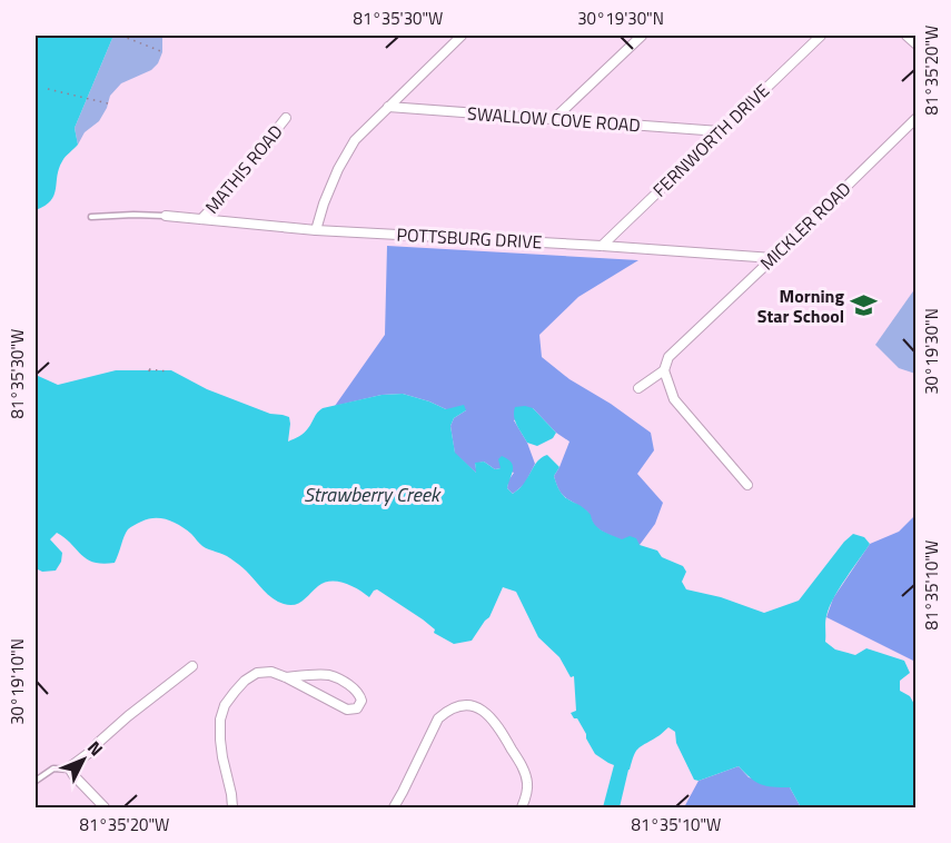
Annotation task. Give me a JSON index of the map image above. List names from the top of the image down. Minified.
{"streets":{"street":["SWALLOW COVE ROAD","FERNWORTH DRIVE","MATHIS ROAD","MICKLER ROAD","POTTSBURG DRIVE"]},"crossings":[["SWALLOW COVE ROAD","FERNWORTH DRIVE"],["FERNWORTH DRIVE","POTTSBURG DRIVE"],["MATHIS ROAD","POTTSBURG DRIVE"],["MICKLER ROAD","POTTSBURG DRIVE"]],"water":["Strawberry Creek"],"places":{"school or university":["Morning Star School"]},"north":"top right","coordinates":["81°35'30\"W","30°19'30\"N","81°35'20\"W","81°35'10\"W","30°19'10\"N"]}
